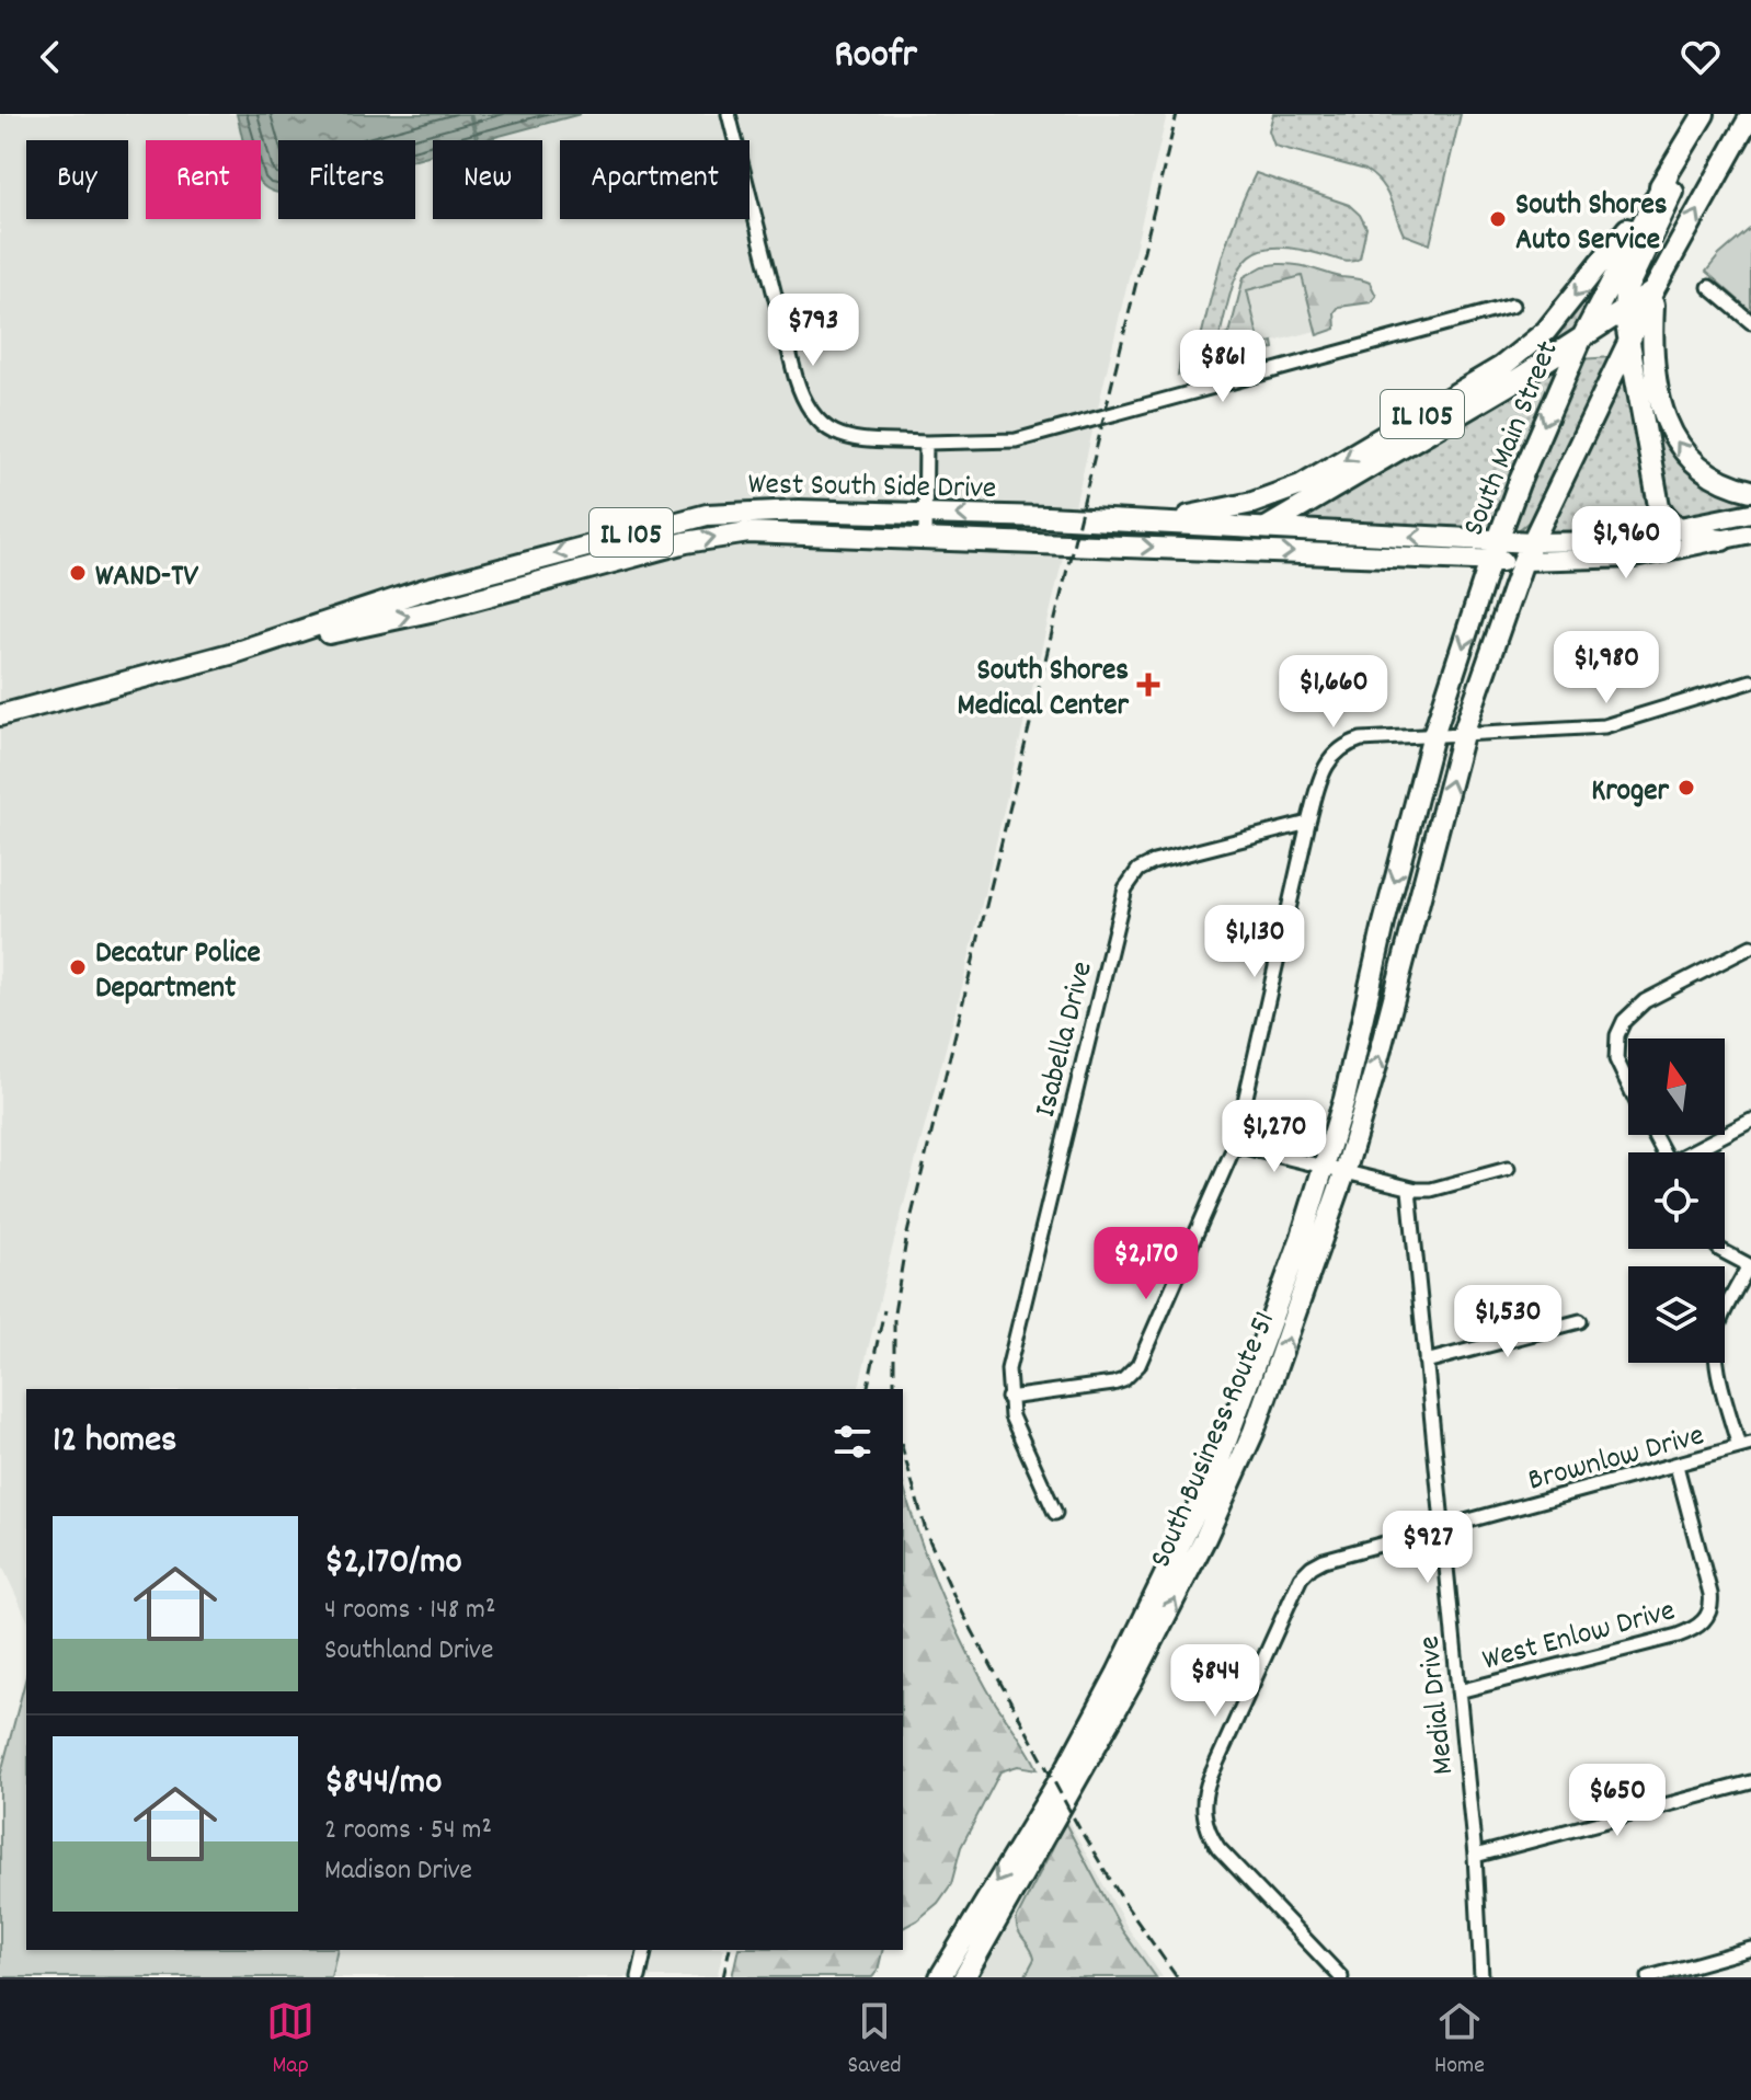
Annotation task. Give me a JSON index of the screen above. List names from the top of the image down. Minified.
{"streets":{"main road":["IL 105","South Main Street","West South Side Drive","South Business Route 51"],"street":["Isabella Drive","Brownlow Drive","West Enlow Drive","Medial Drive"]},"crossings":[["IL 105","South Main Street"],["IL 105","West South Side Drive"],["South Main Street","West South Side Drive"],["South Main Street","South Business Route 51"],["Brownlow Drive","West Enlow Drive"],["Brownlow Drive","Medial Drive"],["West Enlow Drive","Medial Drive"]],"places":{"other":["South Shores Auto Service","WAND-TV","Kroger","Decatur Police Department"],"health":["South Shores Medical Center"]},"north":"top","page":{"header":"Roofr","chip":["Buy","Rent","Filters","New","Apartment"],"price":["$793","$861","$1,960","$1,980","$1,660","$1,130","$1,270","$2,170","$1,530","$927","$844","$650"],"heading":"12 homes","list":[{"name":"$2,170/mo","note":"4 rooms · 148 m² · Southland Drive"},{"name":"$844/mo","note":"2 rooms · 54 m² · Madison Drive"}],"tabs":["Map","Saved","Home"]}}
